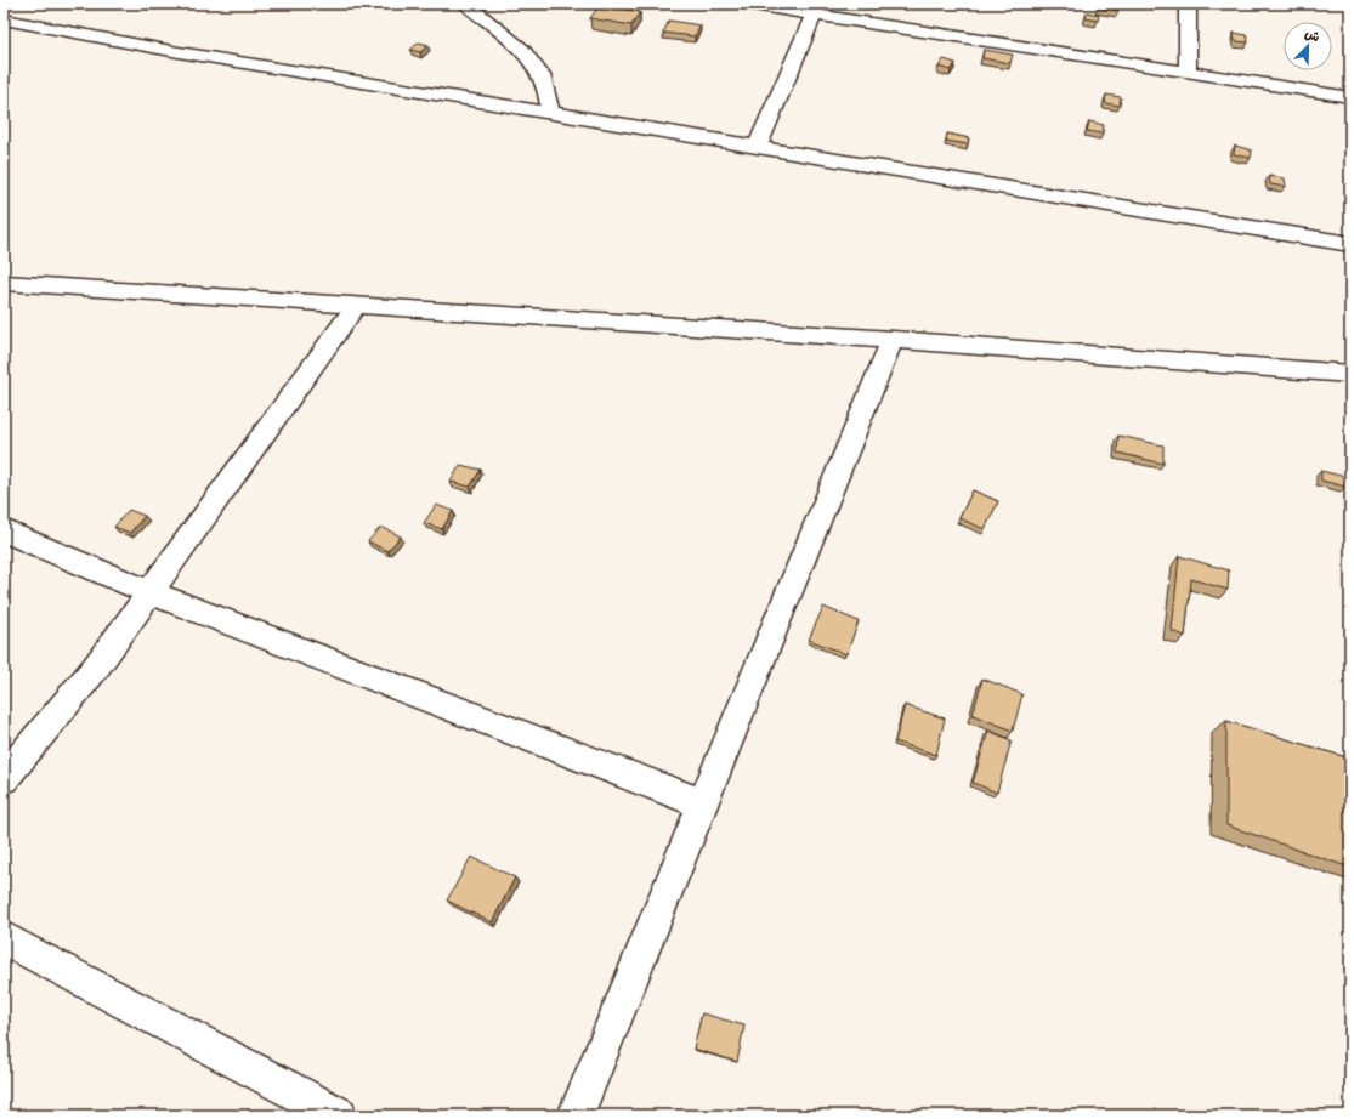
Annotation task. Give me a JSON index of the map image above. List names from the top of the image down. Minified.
{"north":"top right"}
